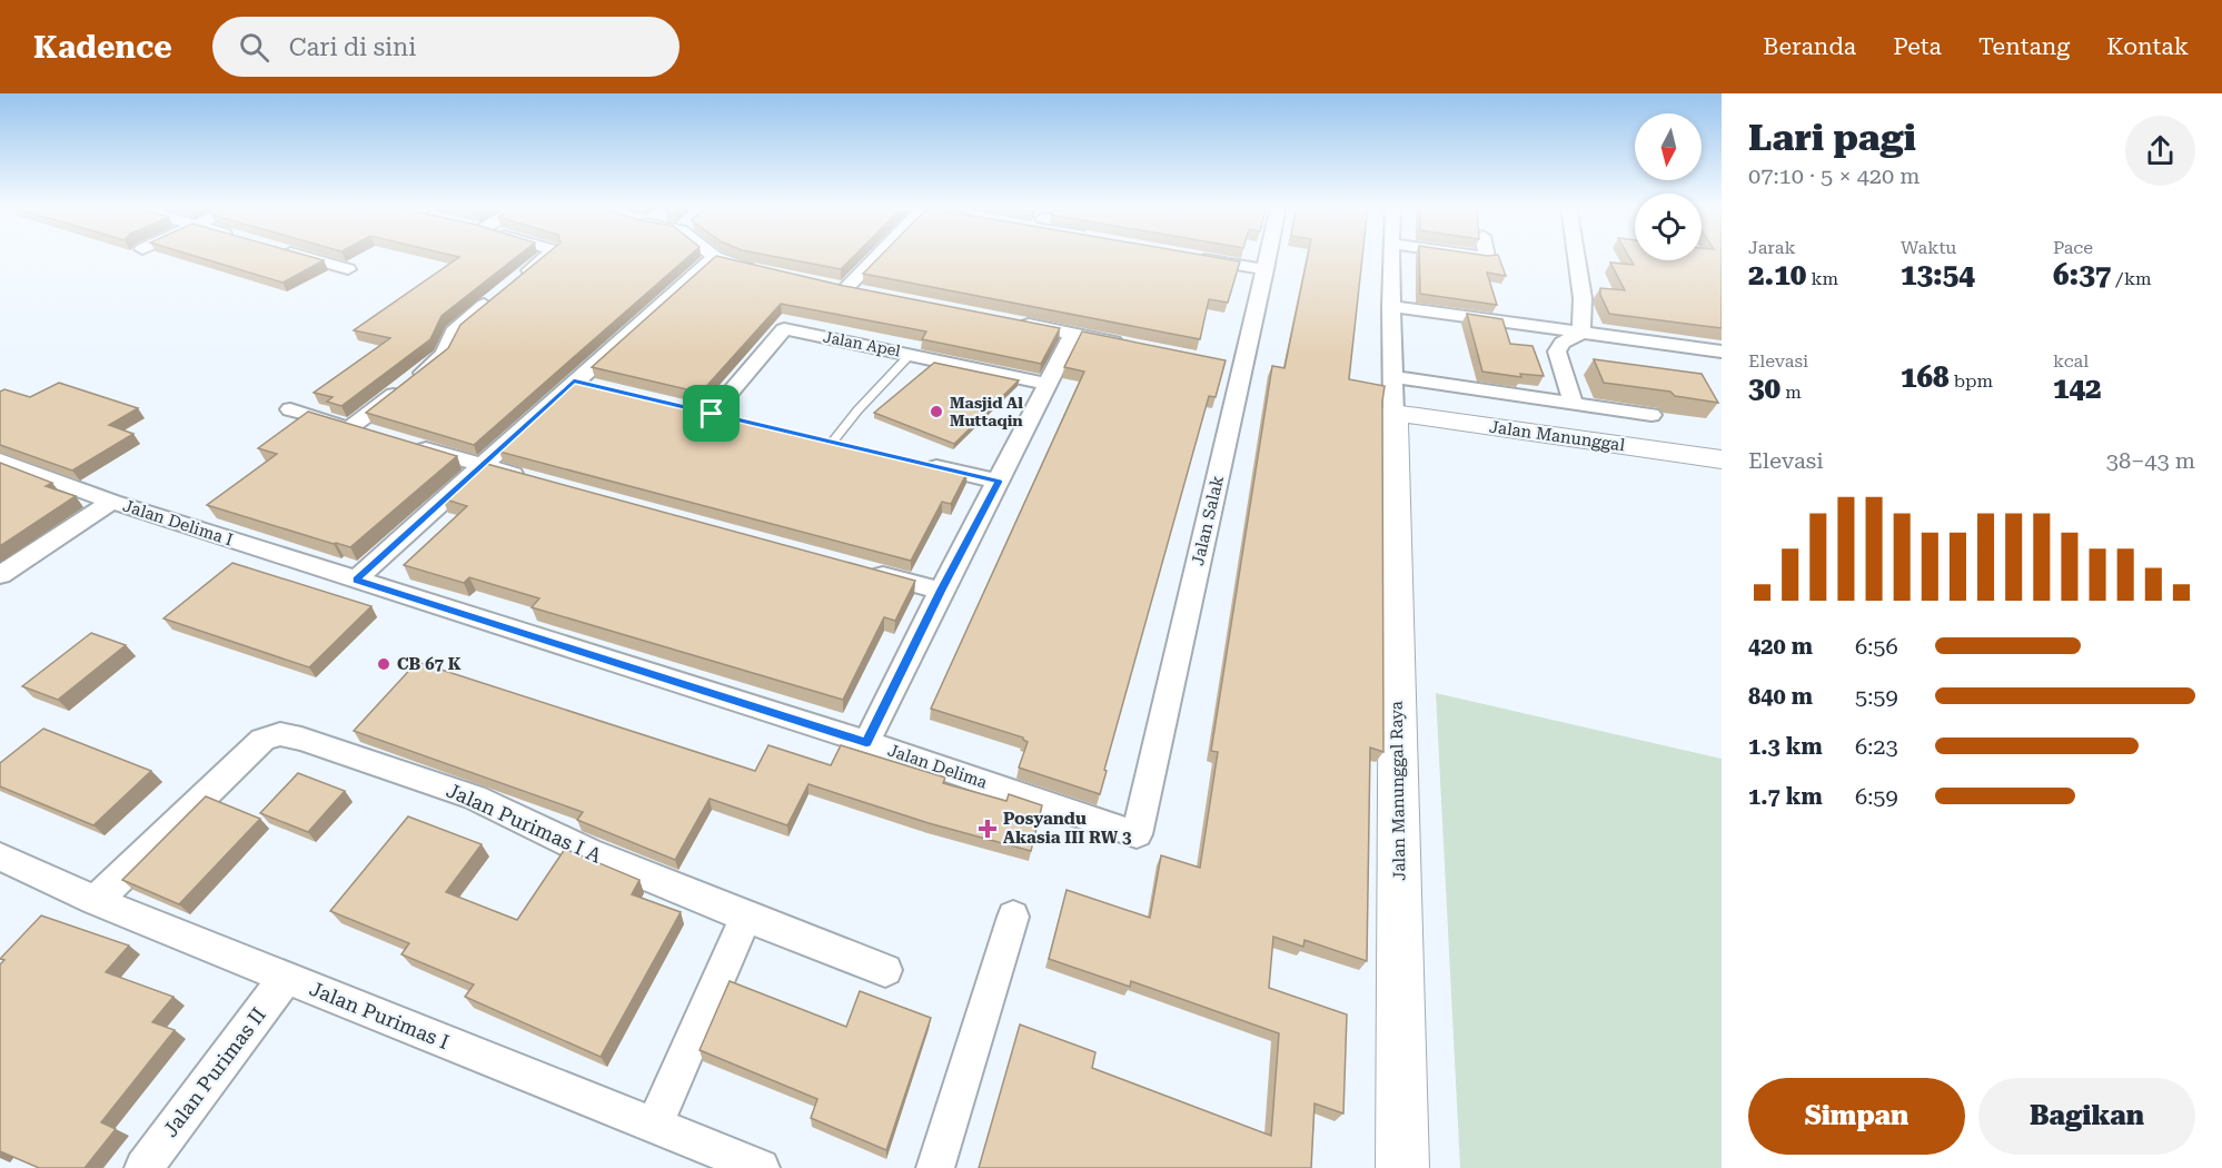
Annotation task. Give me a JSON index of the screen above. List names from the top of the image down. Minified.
{"streets":{"street":["Jalan Apel","Jalan Manunggal","Jalan Salak","Jalan Delima I","Jalan Delima","Jalan Manunggal Raya","Jalan Purimas I A","Jalan Purimas I","Jalan Purimas II"]},"crossings":[["Jalan Manunggal","Jalan Manunggal Raya"],["Jalan Salak","Jalan Delima"],["Jalan Delima I","Jalan Delima"],["Jalan Purimas I A","Jalan Purimas I"],["Jalan Purimas I","Jalan Purimas II"]],"places":{"other":["Masjid Al Muttaqin","CB 67 K"],"health":["Posyandu Akasia III RW 3"]},"north":"bottom","page":{"header":"Kadence","search":"Cari di sini","nav":["Beranda","Peta","Tentang","Kontak"],"heading":["Lari pagi","07:10 · 5 × 420 m"],"stats":[["Jarak","2.10 km"],["Waktu","13:54"],["Pace","6:37 /km"],["Elevasi","30 m"],["168 bpm"],["kcal","142"]],"chart":["Elevasi","38–43 m"],"list":[{"name":"420 m","note":"6:56"},{"name":"840 m","note":"5:59"},{"name":"1.3 km","note":"6:23"},{"name":"1.7 km","note":"6:59"}],"buttons":["Simpan","Bagikan"]}}
